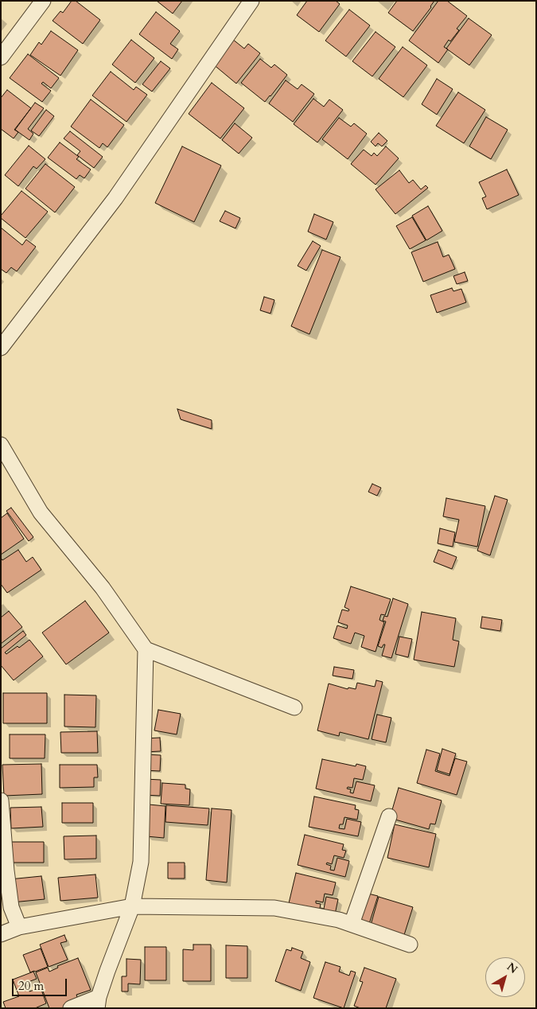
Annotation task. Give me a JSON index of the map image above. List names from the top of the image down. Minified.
{"scale_bar":"20 m","north":"top right"}
